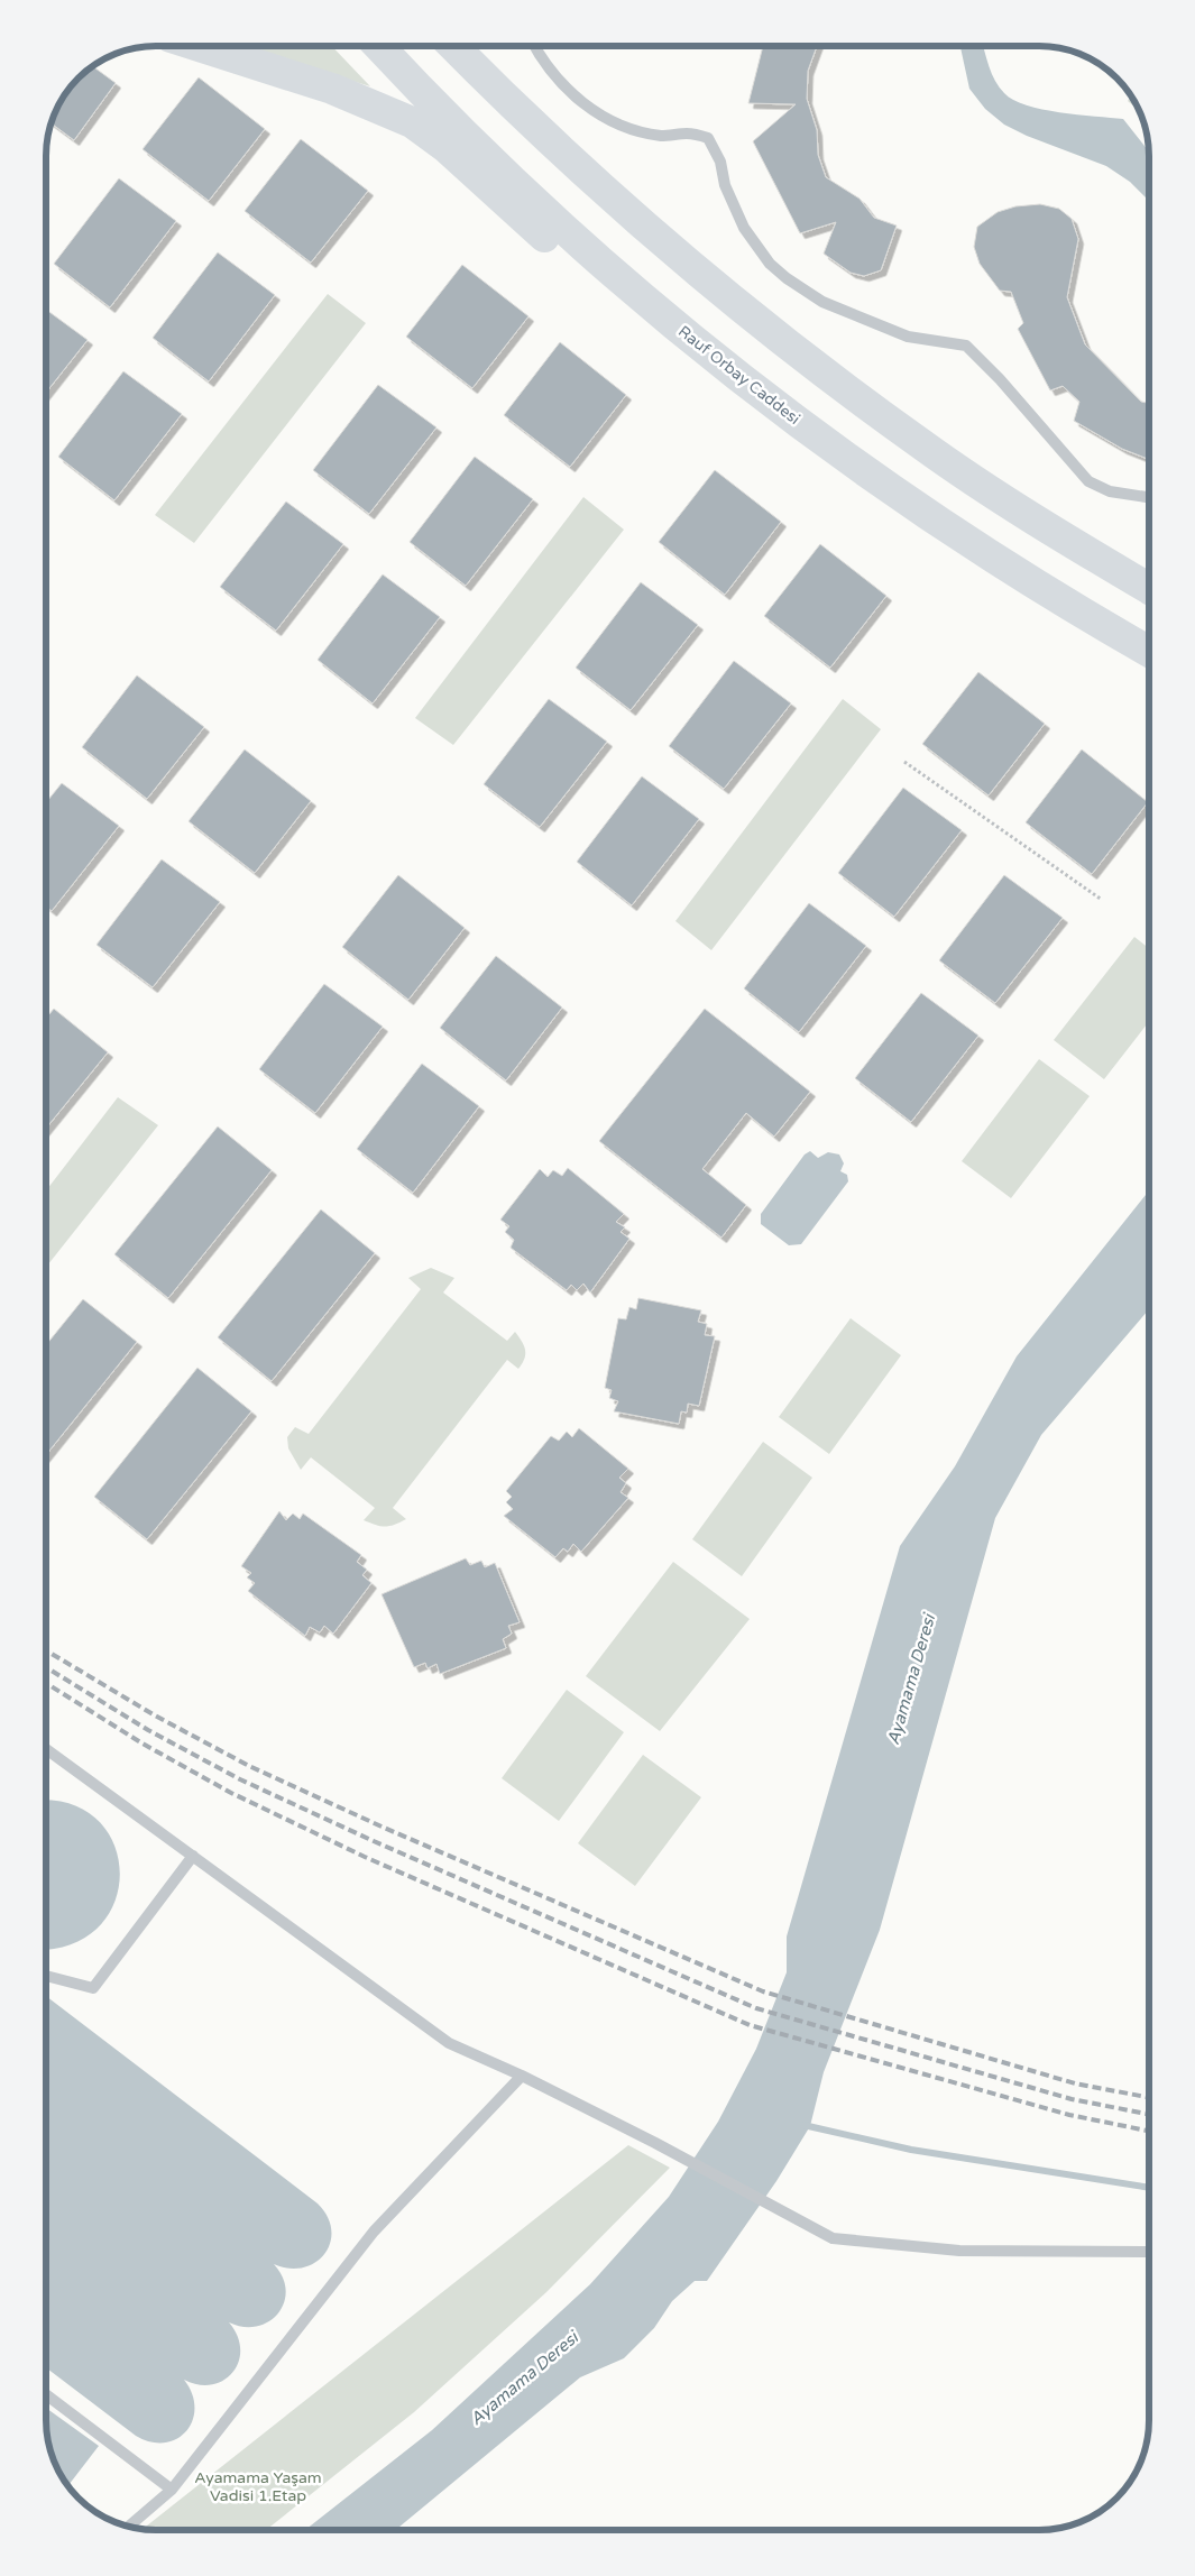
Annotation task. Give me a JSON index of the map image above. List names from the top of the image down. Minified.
{"streets":{"highway":["Rauf Orbay Caddesi"]},"water":["Ayamama Deresi"],"parks":["Ayamama Yaşam Vadisi 1.Etap"]}
